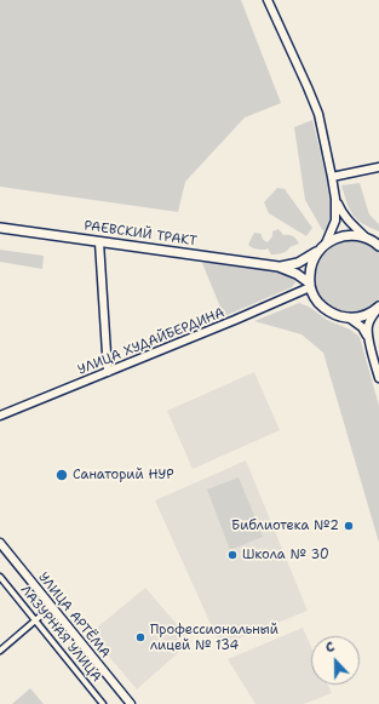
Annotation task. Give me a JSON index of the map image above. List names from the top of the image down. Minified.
{"streets":{"main road":["РАЕВСКИЙ ТРАКТ","УЛИЦА ХУДАЙБЕРДИНА","УЛИЦА АРТЁМА"],"street":["ЛАЗУРНАЯ УЛИЦА"]},"crossings":[["РАЕВСКИЙ ТРАКТ","УЛИЦА ХУДАЙБЕРДИНА"]],"places":["Санаторий НУР","Библиотека №2","Школа № 30","Профессиональный лицей № 134"],"north":"top"}
